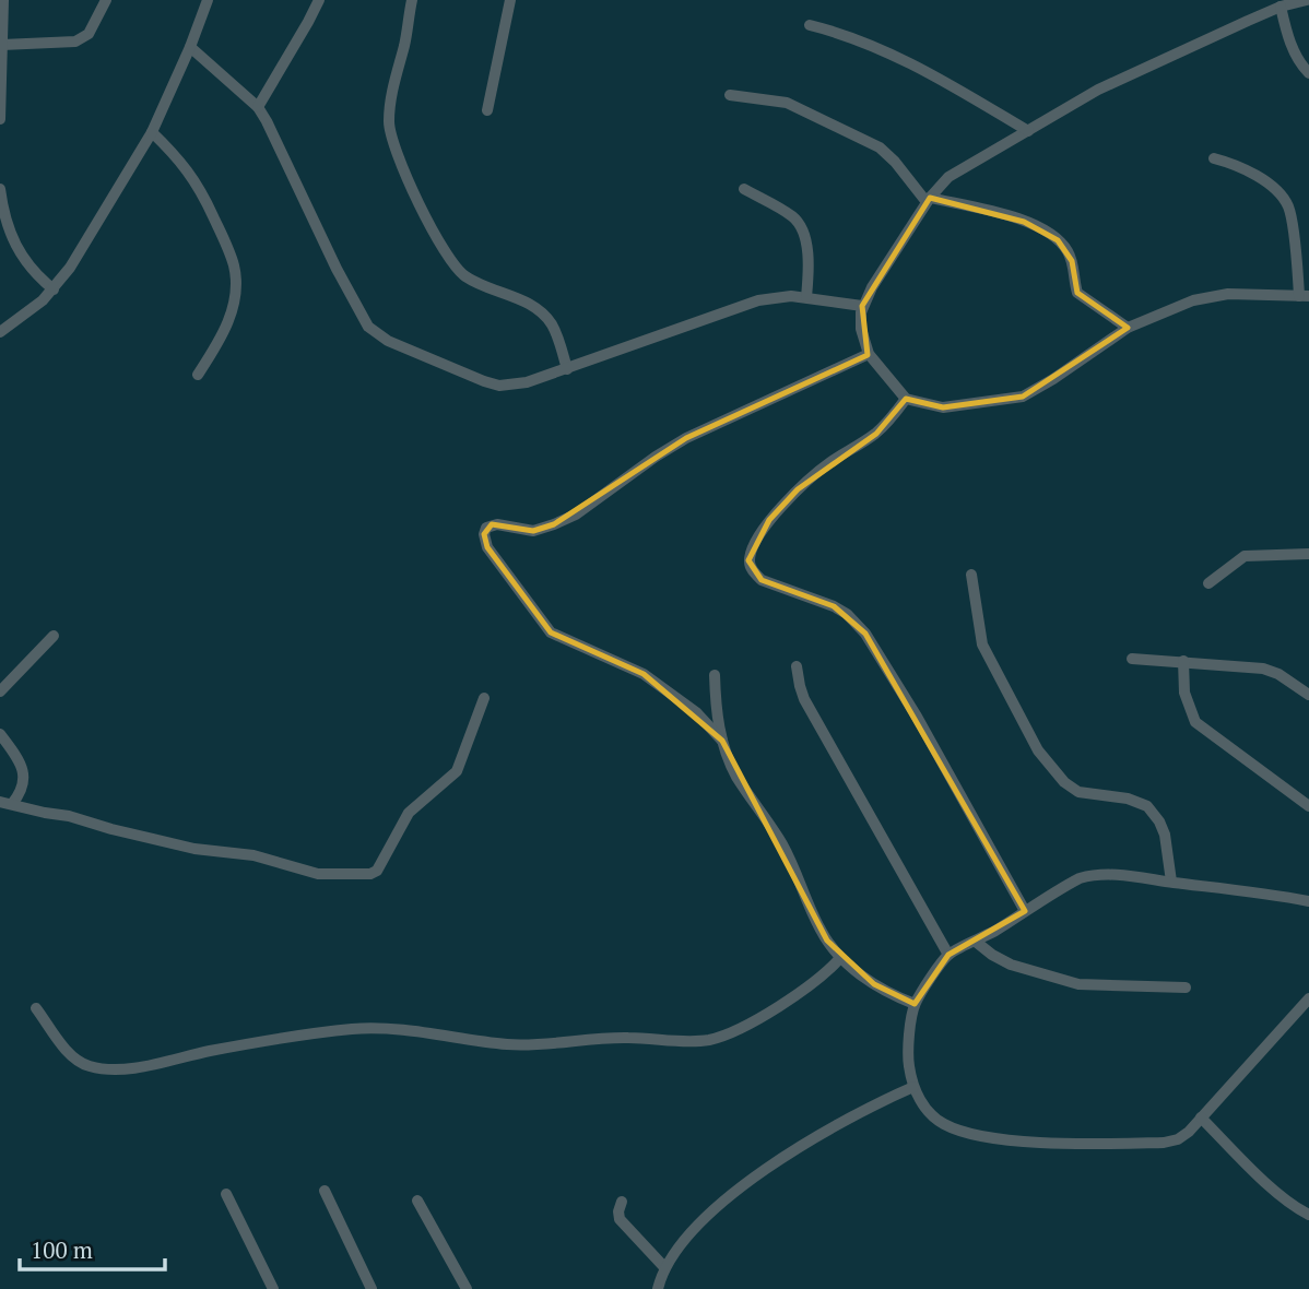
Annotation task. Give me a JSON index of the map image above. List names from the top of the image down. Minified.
{"scale_bar":"100 m"}
